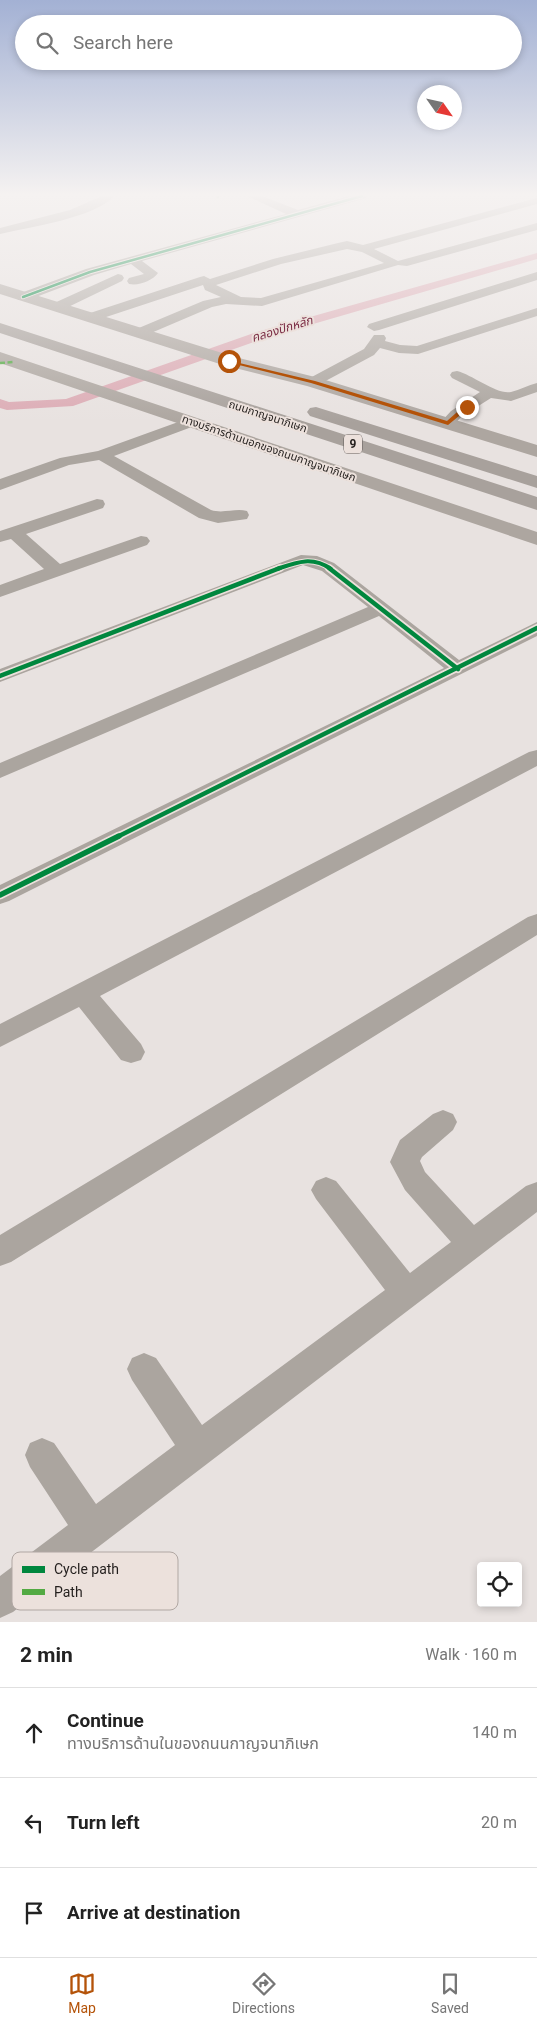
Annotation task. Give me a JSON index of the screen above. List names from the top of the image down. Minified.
{"streets":{"highway":["ถนนกาญจนาภิเษก","9"],"main road":["ทางบริการด้านนอกของถนนกาญจนาภิเษก"]},"water":["คลองปักหลัก"],"legend":["Cycle path","Path"],"north":"bottom right","page":{"search":"Search here","heading":["2 min","Walk · 160 m"],"list":[["Continue","ทางบริการด้านในของถนนกาญจนาภิเษก","140 m"],["Turn left","20 m"],"Arrive at destination"],"nav":["Map","Directions","Saved"]}}
